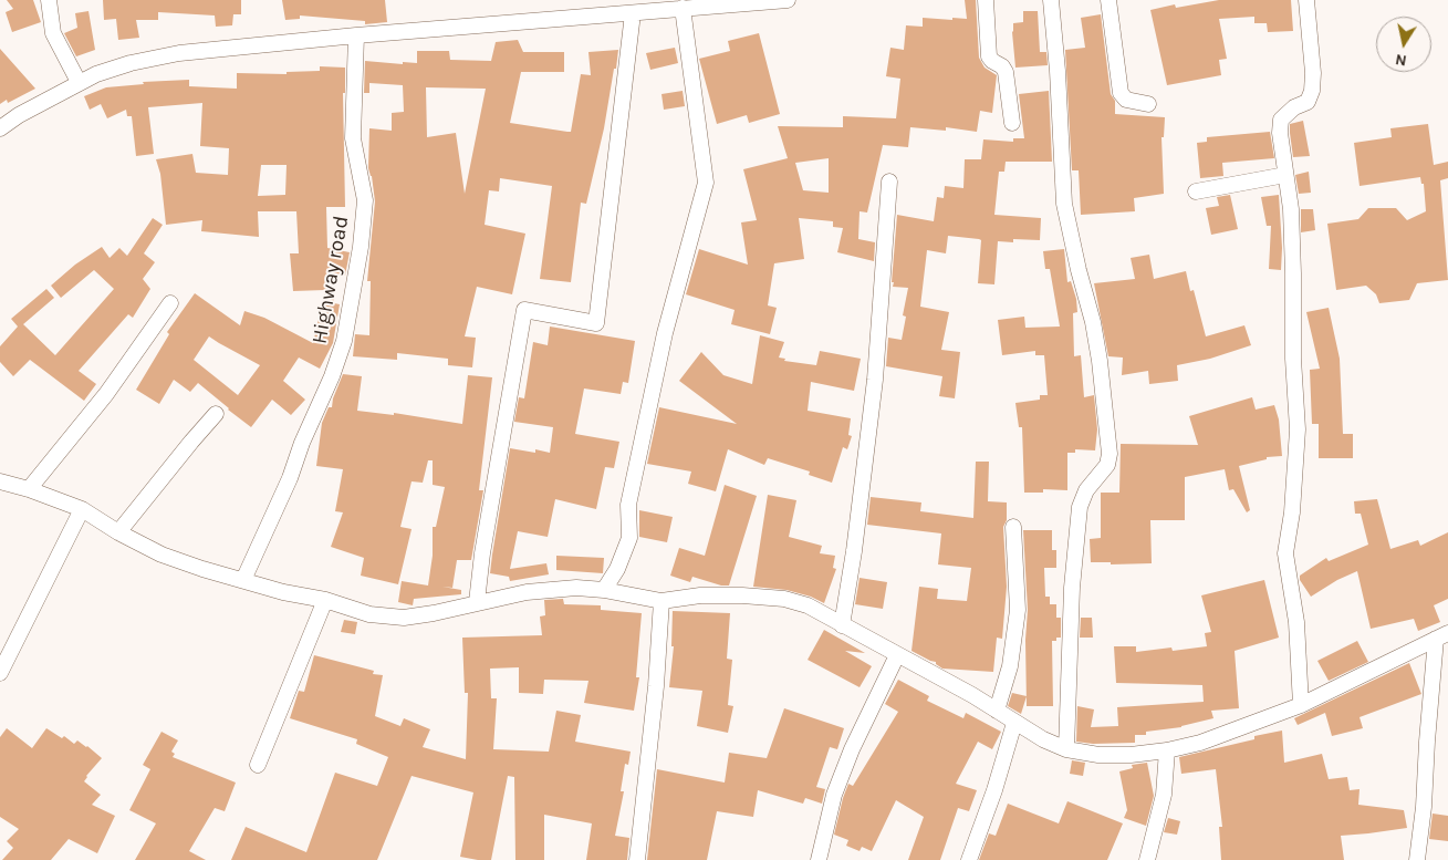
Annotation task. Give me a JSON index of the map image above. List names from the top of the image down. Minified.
{"streets":{"street":["Highway road"]},"north":"bottom"}
